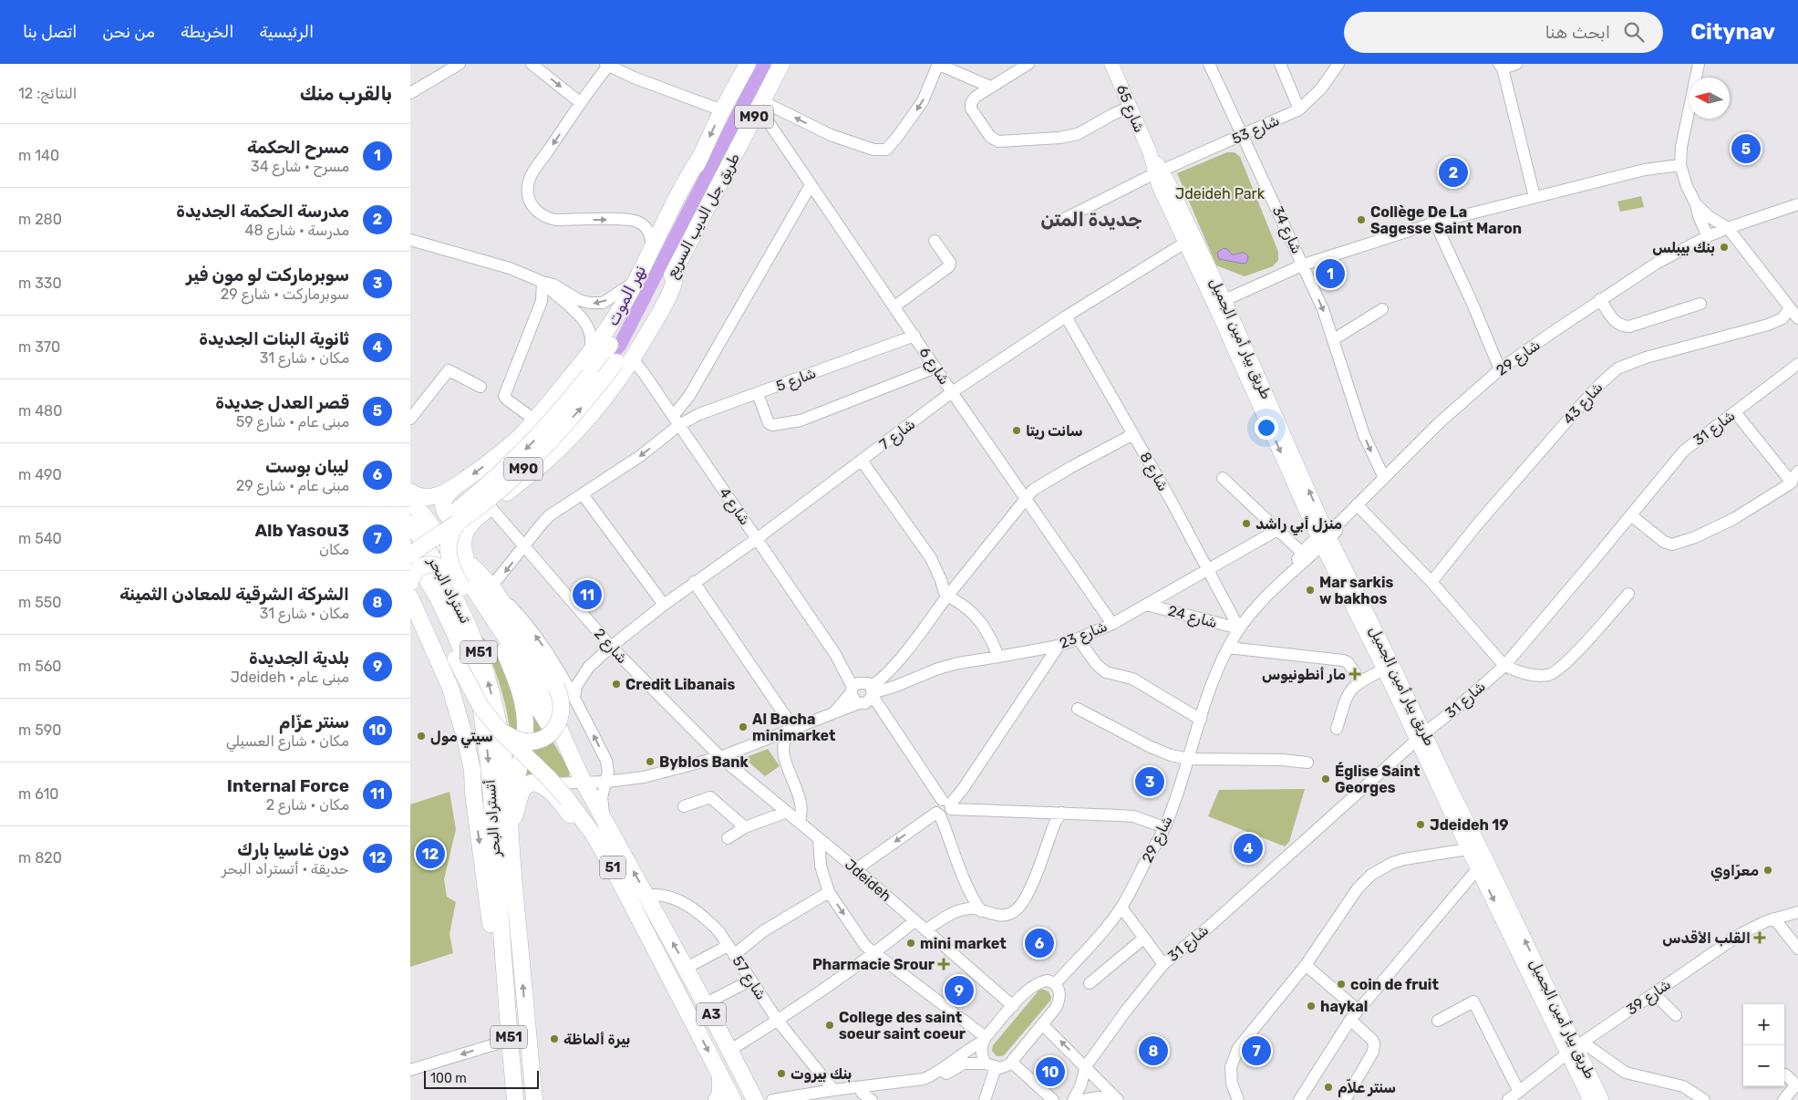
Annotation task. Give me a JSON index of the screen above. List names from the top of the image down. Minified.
{"streets":{"highway":["M90","طريق جل الديب السريع","تستراد البحر","M51","أتستراد البحر","51","A3"],"main road":["شارع 65","طريق بيار أمين الجميل"],"street":["شارع 53","شارع 34","شارع 29","شارع 6","شارع 5","شارع 43","شارع 31","شارع 7","شارع 8","شارع 4","شارع 24","شارع 23","شارع 2","Jdeideh","شارع 57","شارع 39"]},"crossings":[["شارع 65","شارع 53"],["شارع 65","طريق بيار أمين الجميل"],["M90","طريق جل الديب السريع"],["M90","شارع 4"],["M90","أتستراد البحر"],["شارع 53","شارع 34"],["شارع 53","طريق بيار أمين الجميل"],["طريق جل الديب السريع","شارع 6"],["طريق جل الديب السريع","شارع 4"],["شارع 34","شارع 29"],["طريق بيار أمين الجميل","شارع 29"],["طريق بيار أمين الجميل","شارع 31"],["طريق بيار أمين الجميل","شارع 7"],["طريق بيار أمين الجميل","شارع 39"],["شارع 29","شارع 8"],["شارع 29","شارع 24"],["شارع 6","شارع 5"],["شارع 6","شارع 7"],["شارع 6","شارع 23"],["شارع 5","شارع 4"],["شارع 7","شارع 8"],["شارع 7","شارع 4"],["شارع 7","شارع 2"],["شارع 8","شارع 24"],["شارع 8","شارع 23"],["شارع 4","شارع 23"],["تستراد البحر","أتستراد البحر"],["شارع 24","شارع 23"],["شارع 2","Jdeideh"],["51","A3"],["شارع 57","A3"]],"one_way":["شارع 34"],"districts":["جديدة المتن"],"water":["نهر الموت"],"parks":["Jdeideh Park"],"places":{"other":["Collège De La Sagesse Saint Maron","بنك بيبلس","سانت ريتا","منزل أبي راشد","Mar sarkis w bakhos","Credit Libanais","Al Bacha minimarket","سيتي مول","Byblos Bank","Église Saint Georges","Jdeideh 19","معرّاوي","mini market","coin de fruit","haykal","College des saint soeur saint coeur","بيرة ألماظة","بنك بيروت","سنتر علاّم"],"health":["مار أنطونيوس","القلب الأقدس","Pharmacie Srour"]},"scale_bar":"100 m","north":"left","page":{"header":"Citynav","search":"ابحث هنا","nav":["الرئيسية","الخريطة","من نحن","اتصل بنا"],"heading":["بالقرب منك","النتائج: 12"],"list":[{"mark":"1","name":"مسرح الحكمة","note":"مسرح · شارع 34","value":"140 m"},{"mark":"2","name":"مدرسة الحكمة الجديدة","note":"مدرسة · شارع 48","value":"280 m"},{"mark":"3","name":"سوبرماركت لو مون فير","note":"سوبرماركت · شارع 29","value":"330 m"},{"mark":"4","name":"ثانوية البنات الجديدة","note":"مكان · شارع 31","value":"370 m"},{"mark":"5","name":"قصر العدل جديدة","note":"مبنى عام · شارع 59","value":"480 m"},{"mark":"6","name":"ليبان بوست","note":"مبنى عام · شارع 29","value":"490 m"},{"mark":"7","name":"Alb Yasou3","note":"مكان","value":"540 m"},{"mark":"8","name":"الشركة الشرقية للمعادن الثمينة","note":"مكان · شارع 31","value":"550 m"},{"mark":"9","name":"بلدية الجديدة","note":"مبنى عام · Jdeideh","value":"560 m"},{"mark":"10","name":"سنتر عزّام","note":"مكان · شارع العسيلي","value":"590 m"},{"mark":"11","name":"Internal Force","note":"مكان · شارع 2","value":"610 m"},{"mark":"12","name":"دون غاسيا بارك","note":"حديقة · أتستراد البحر","value":"820 m"}],"pins":["5","2","1","11","3","4","12","6","9","7","8","10"],"map_buttons":["+","−"],"scale":"100 m"}}
